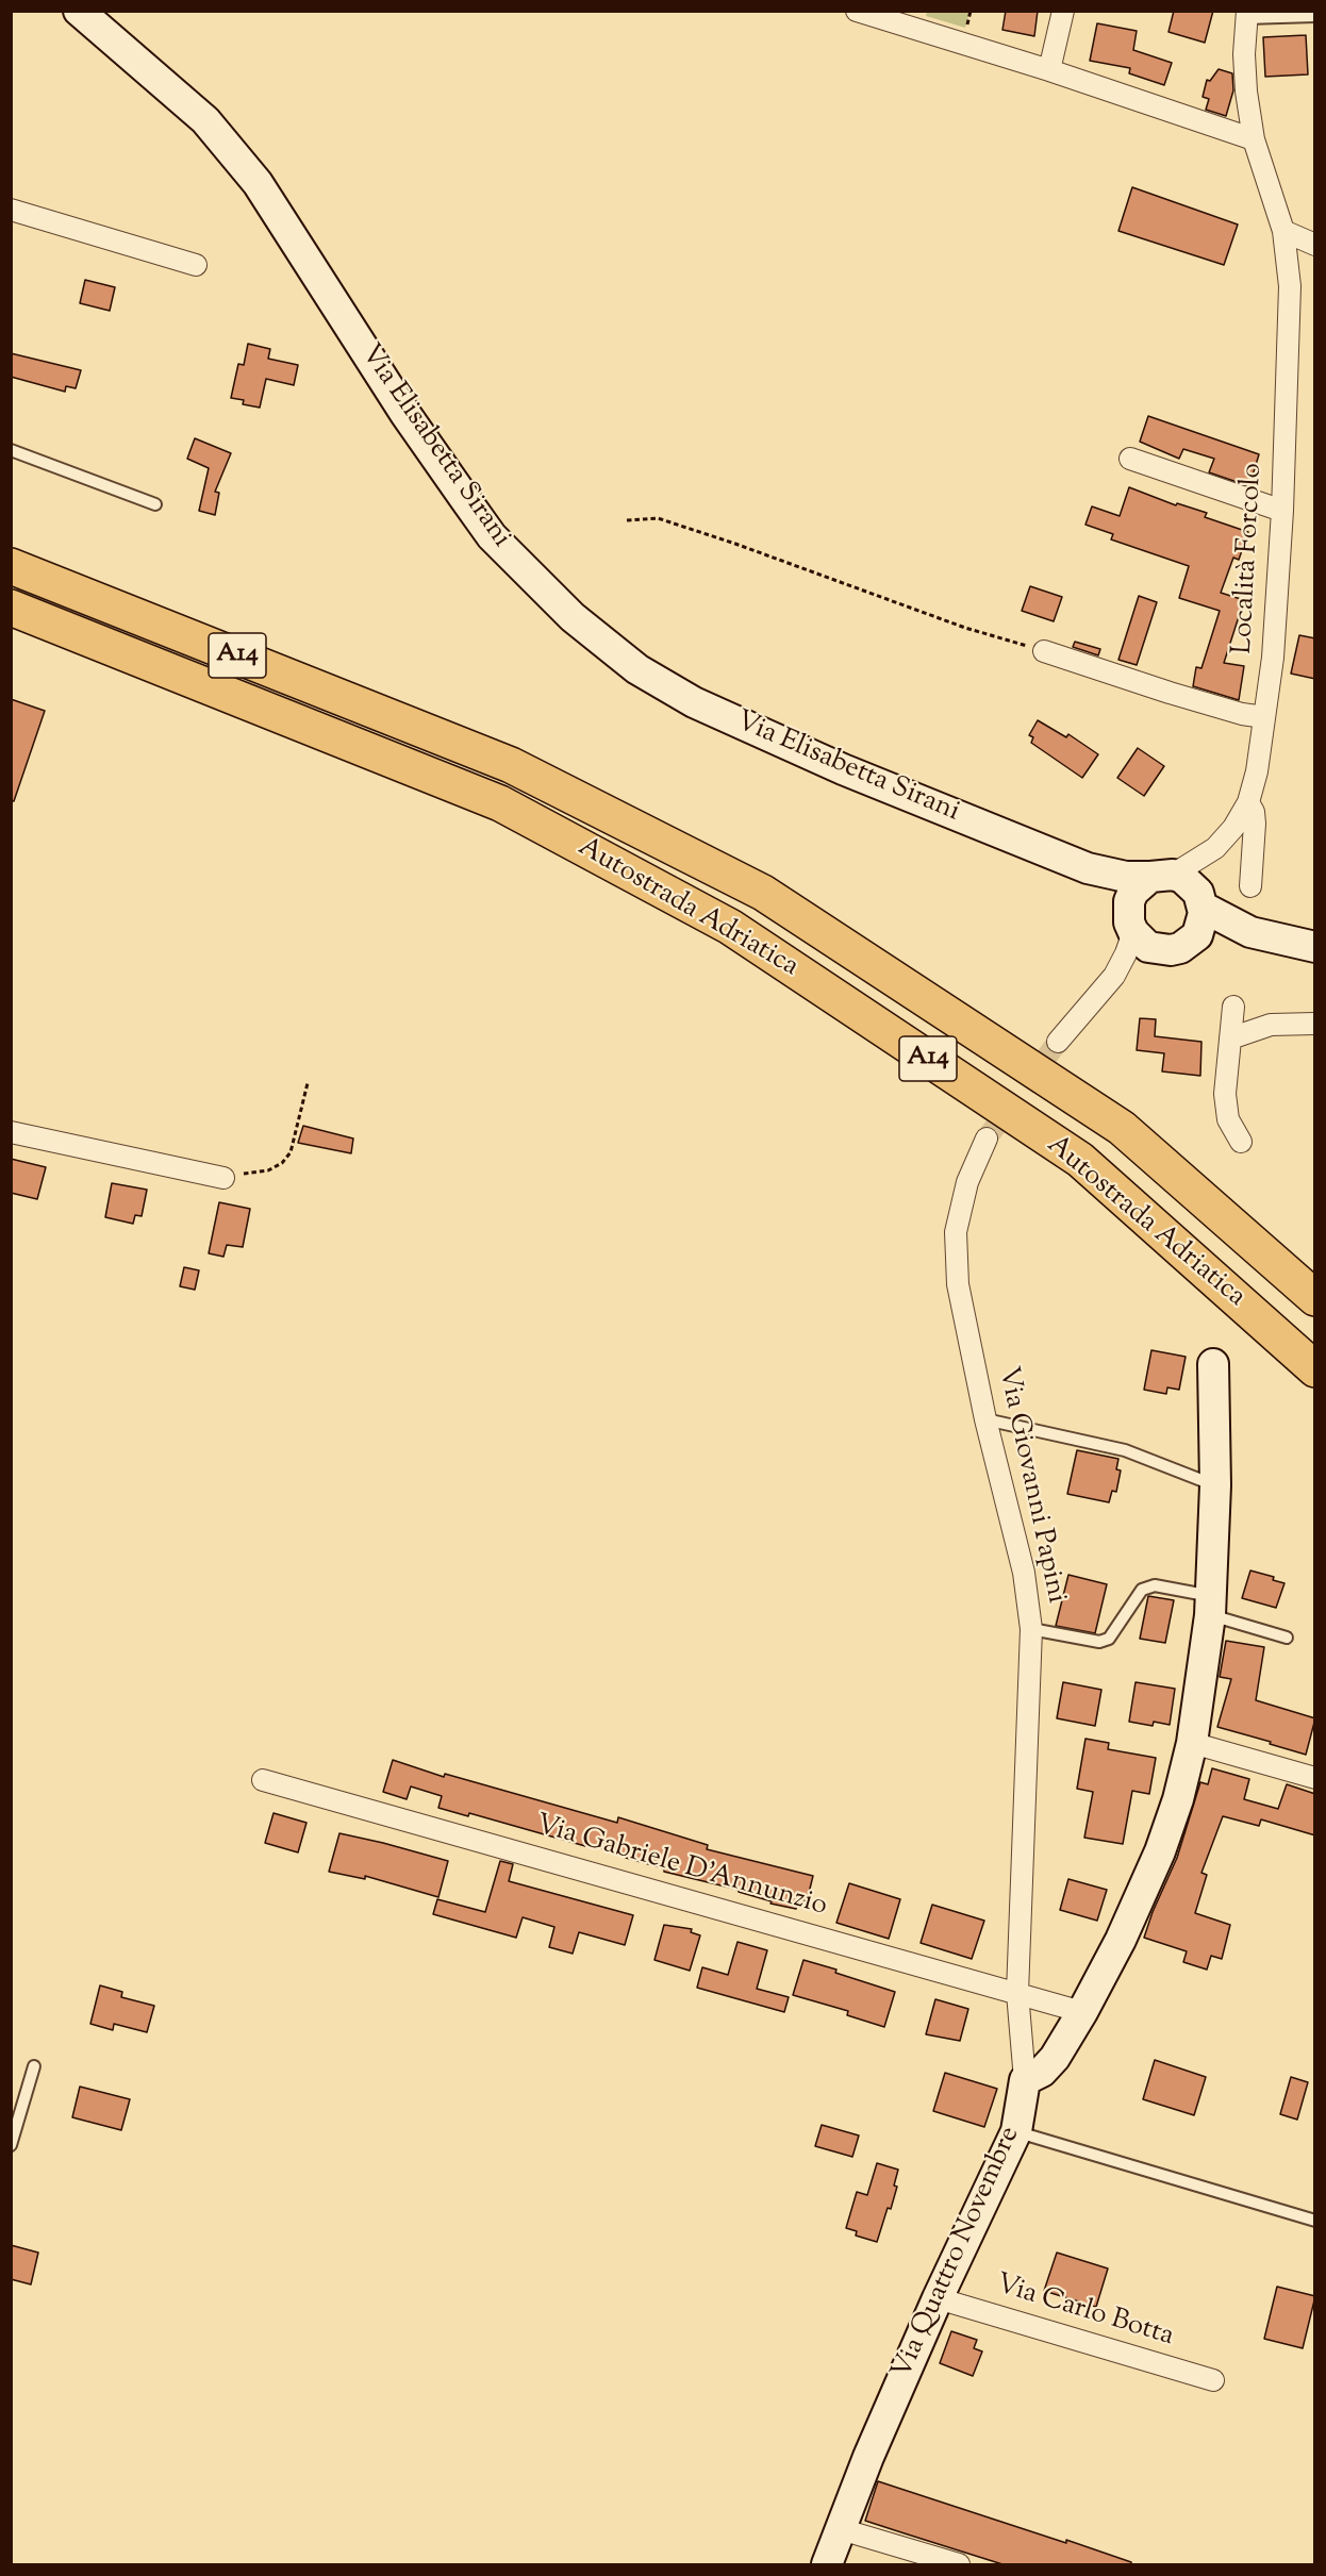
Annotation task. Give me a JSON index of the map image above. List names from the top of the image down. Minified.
{"streets":{"highway":["A14","Autostrada Adriatica"],"main road":["Via Elisabetta Sirani","Via Quattro Novembre"],"street":["Località Forcolo","Via Giovanni Papini","Via Gabriele D'Annunzio","Via Carlo Botta"]},"crossings":[["Via Giovanni Papini","Via Gabriele D'Annunzio"],["Via Giovanni Papini","Via Quattro Novembre"],["Via Quattro Novembre","Via Carlo Botta"]]}
